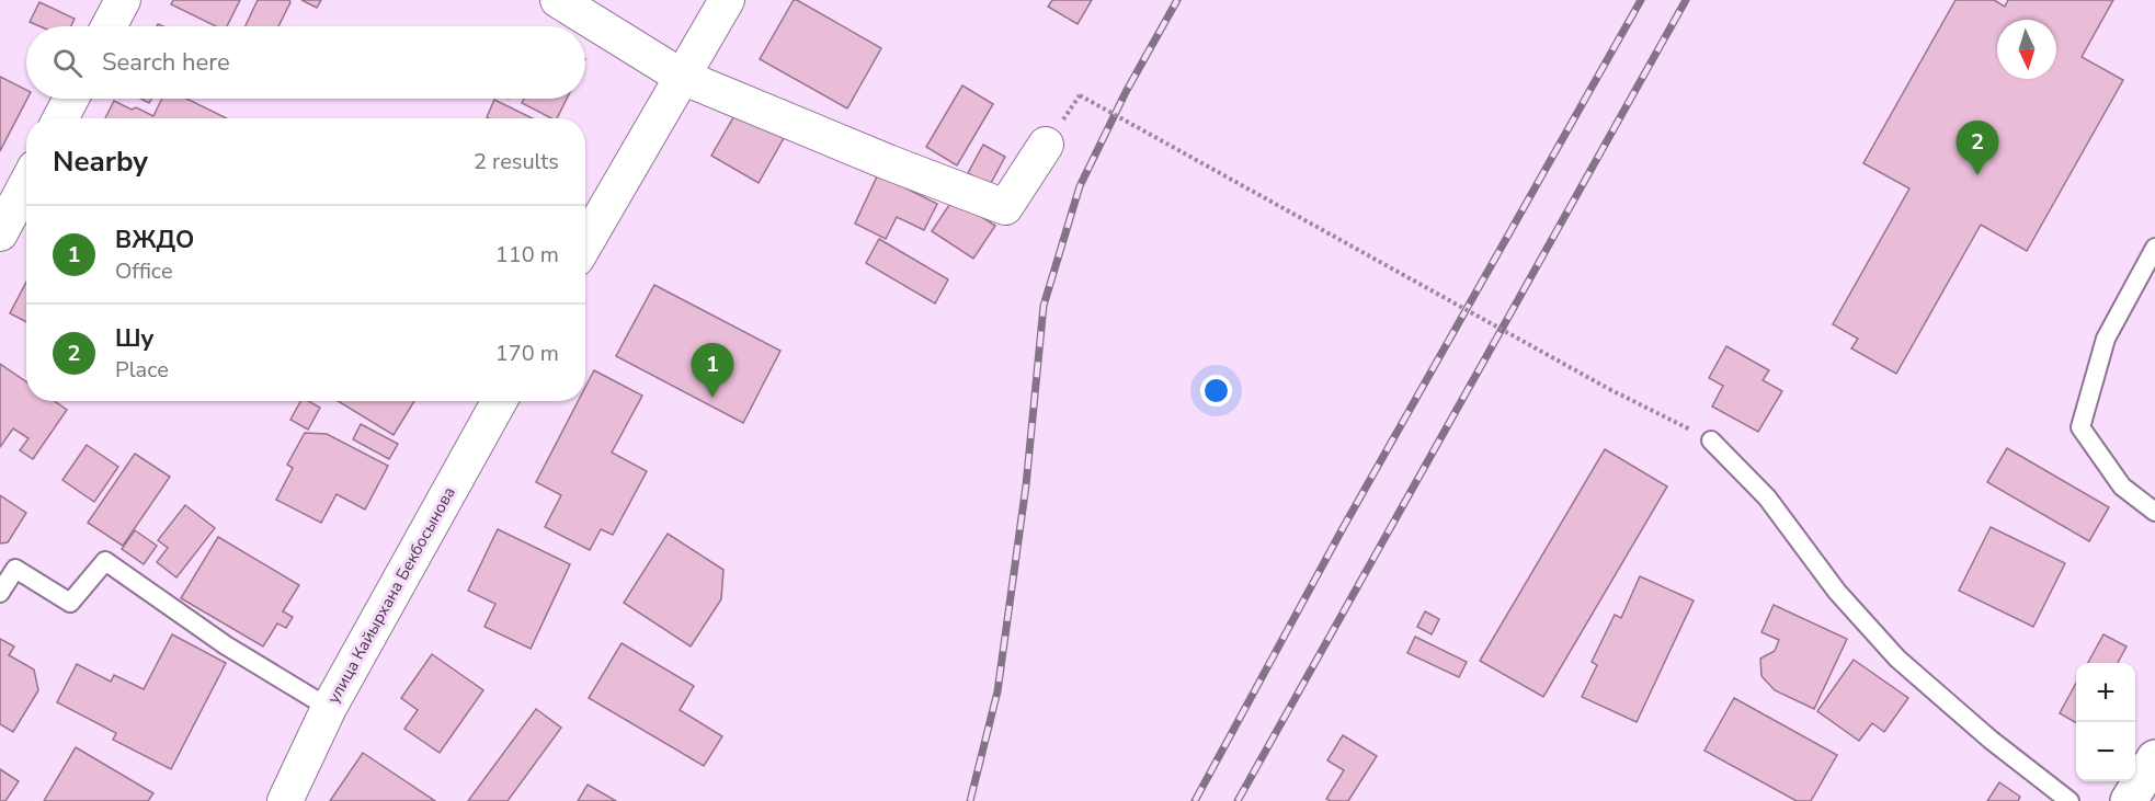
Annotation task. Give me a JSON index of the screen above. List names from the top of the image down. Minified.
{"streets":{"street":["улица Кайырхана Бекбосынова"]},"north":"bottom","page":{"search":"Search here","heading":["Nearby","2 results"],"pins":["2","1"],"list":[{"mark":"1","name":"ВЖДО","note":"Office","value":"110 m"},{"mark":"2","name":"Шу","note":"Place","value":"170 m"}],"map_buttons":["+","−"]}}
